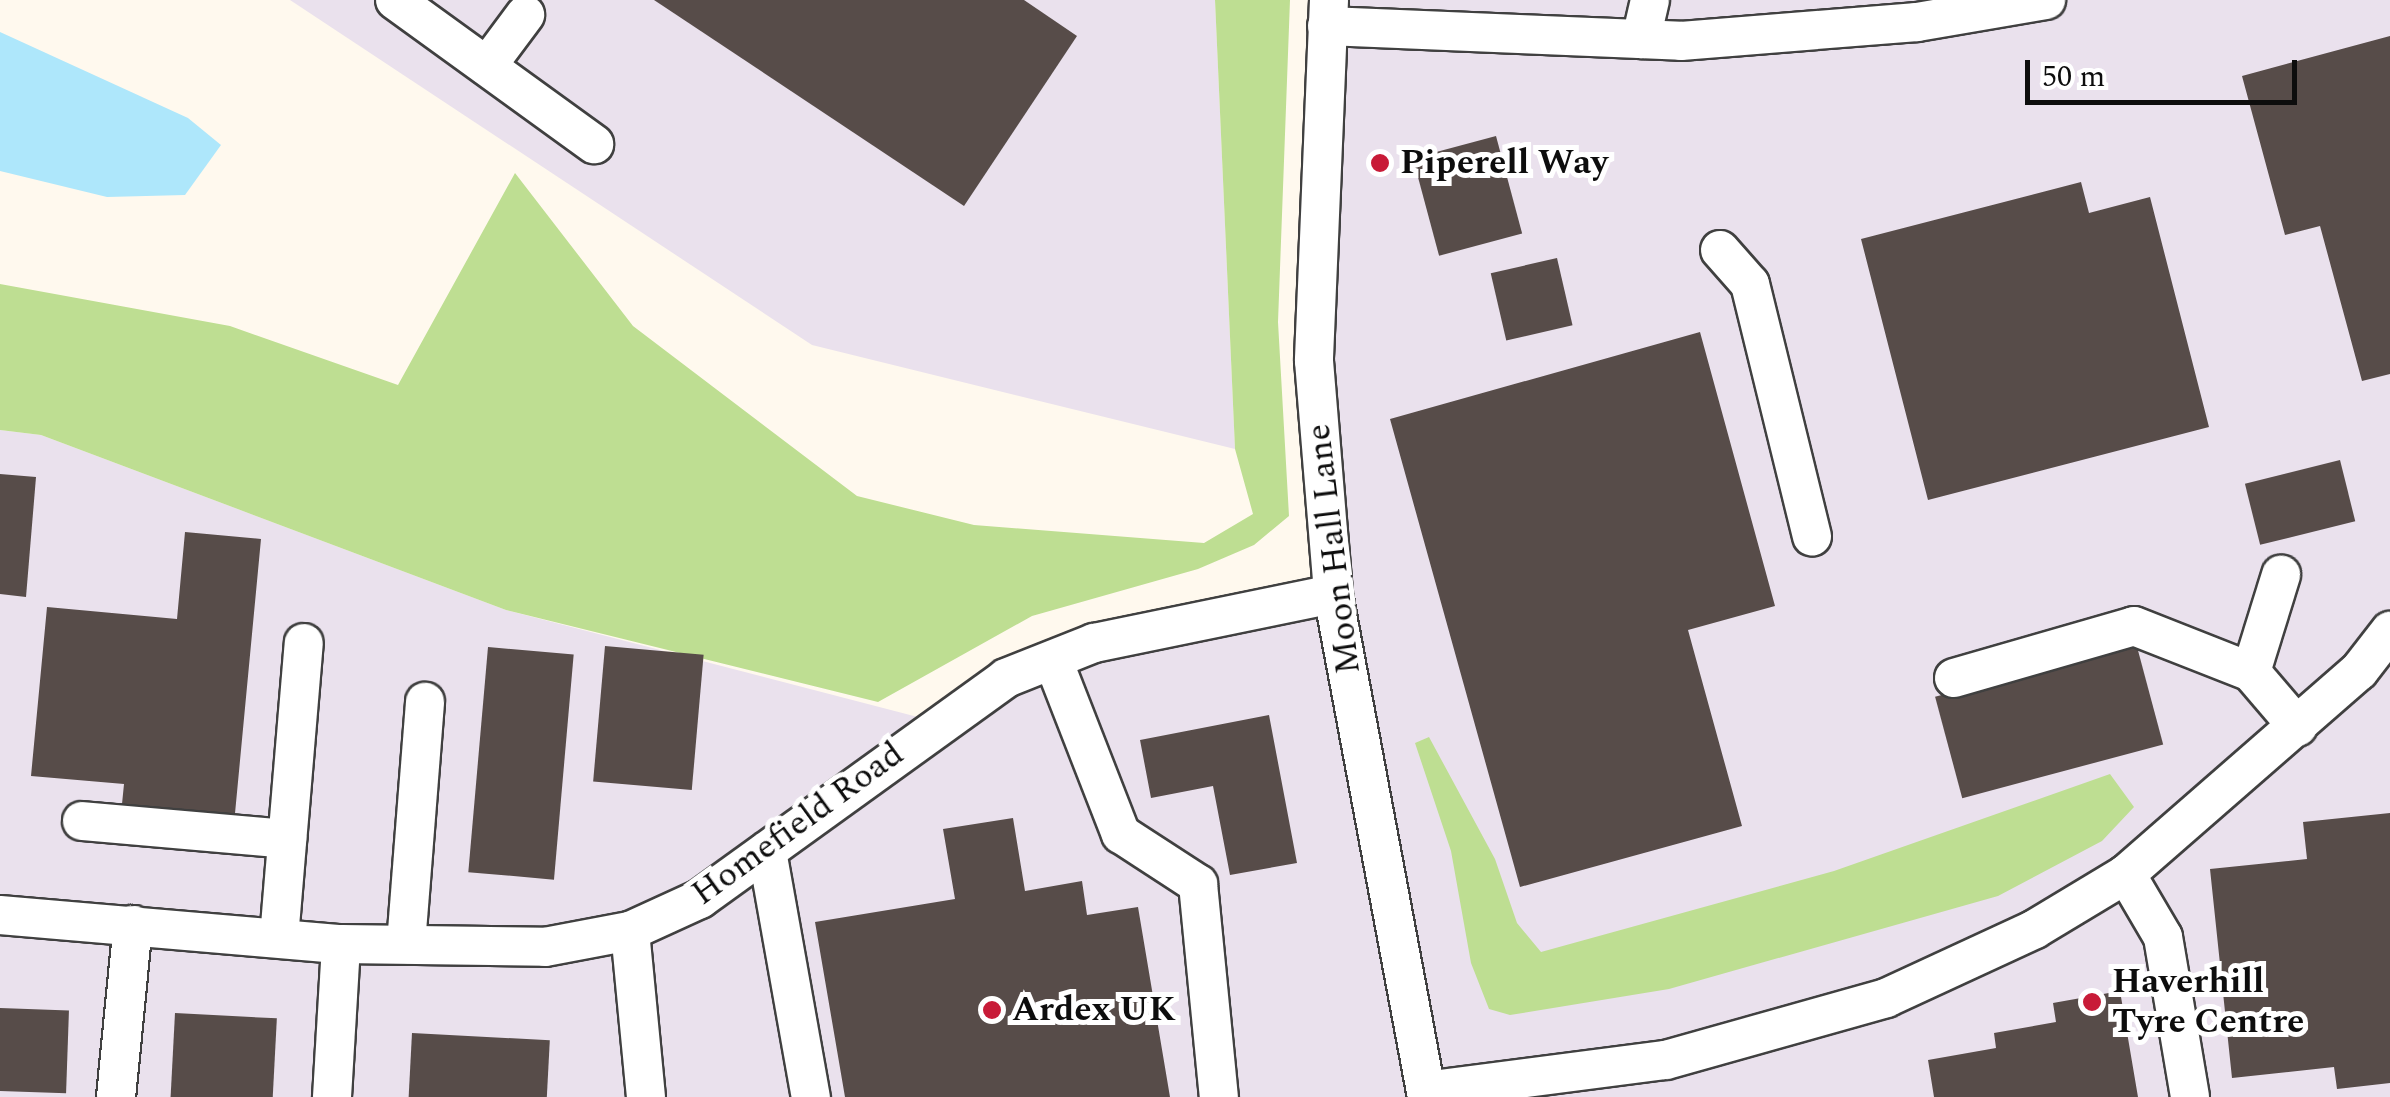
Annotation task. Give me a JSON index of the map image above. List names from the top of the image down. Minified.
{"streets":{"street":["Moon Hall Lane","Homefield Road"]},"crossings":[["Moon Hall Lane","Homefield Road"]],"places":["Piperell Way","Haverhill Tyre Centre","Ardex UK"],"scale_bar":"50 m"}
